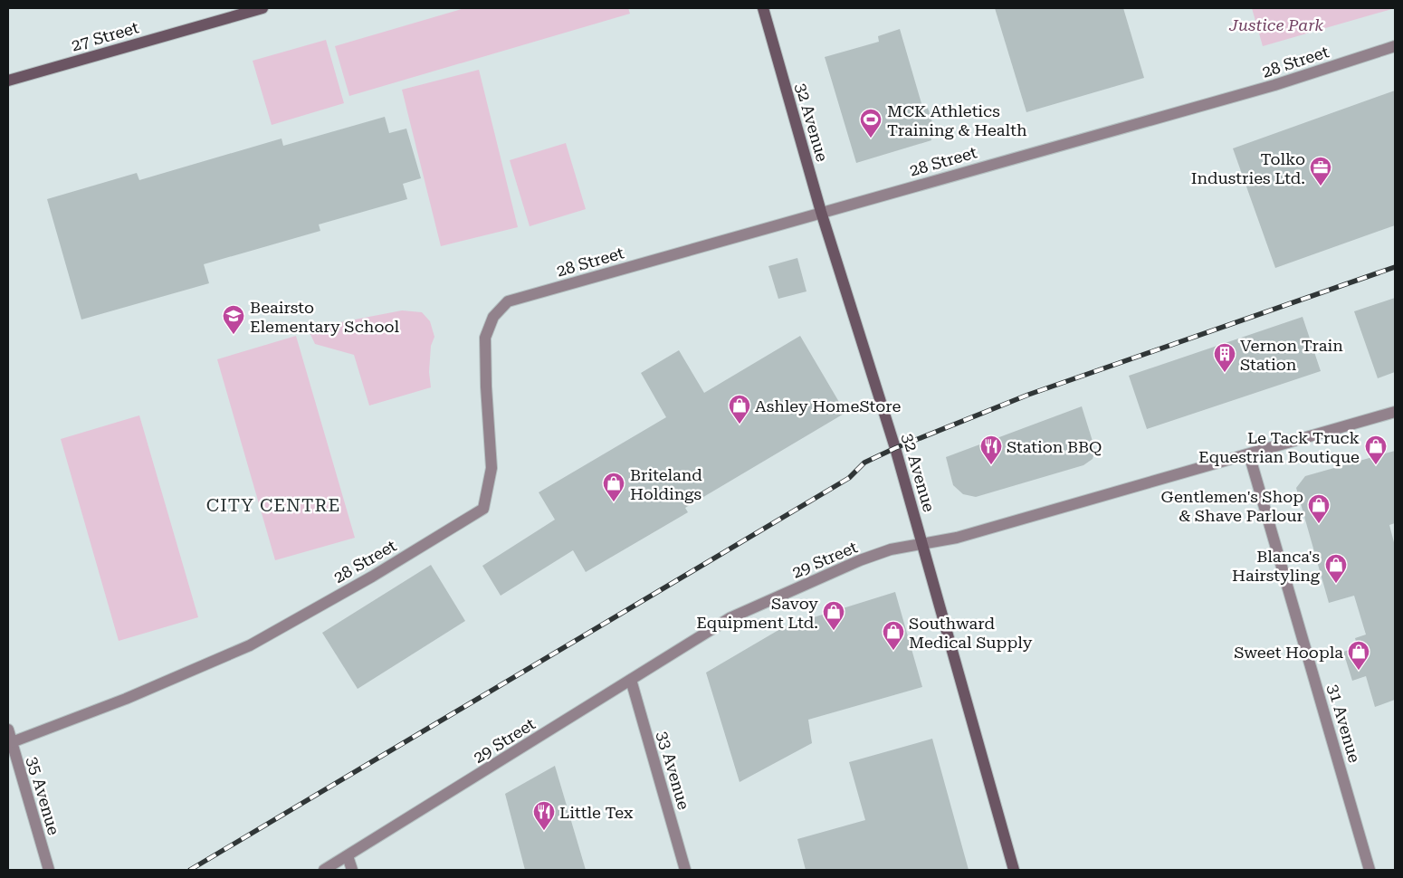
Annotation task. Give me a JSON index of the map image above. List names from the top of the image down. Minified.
{"streets":{"street":["27 Street","28 Street","32 Avenue","29 Street","31 Avenue","33 Avenue","35 Avenue"]},"crossings":[["28 Street","32 Avenue"],["28 Street","35 Avenue"],["32 Avenue","29 Street"],["29 Street","31 Avenue"],["29 Street","33 Avenue"]],"districts":["CITY CENTRE"],"parks":["Justice Park"],"places":{"sports":["MCK Athletics Training & Health"],"office":["Tolko Industries Ltd."],"school or university":["Beairsto Elementary School"],"building":["Vernon Train Station"],"shop":["Ashley HomeStore","Le Tack Truck Equestrian Boutique","Briteland Holdings","Gentlemen's Shop & Shave Parlour","Blanca's Hairstyling","Savoy Equipment Ltd.","Southward Medical Supply","Sweet Hoopla"],"restaurant":["Station BBQ","Little Tex"]}}
